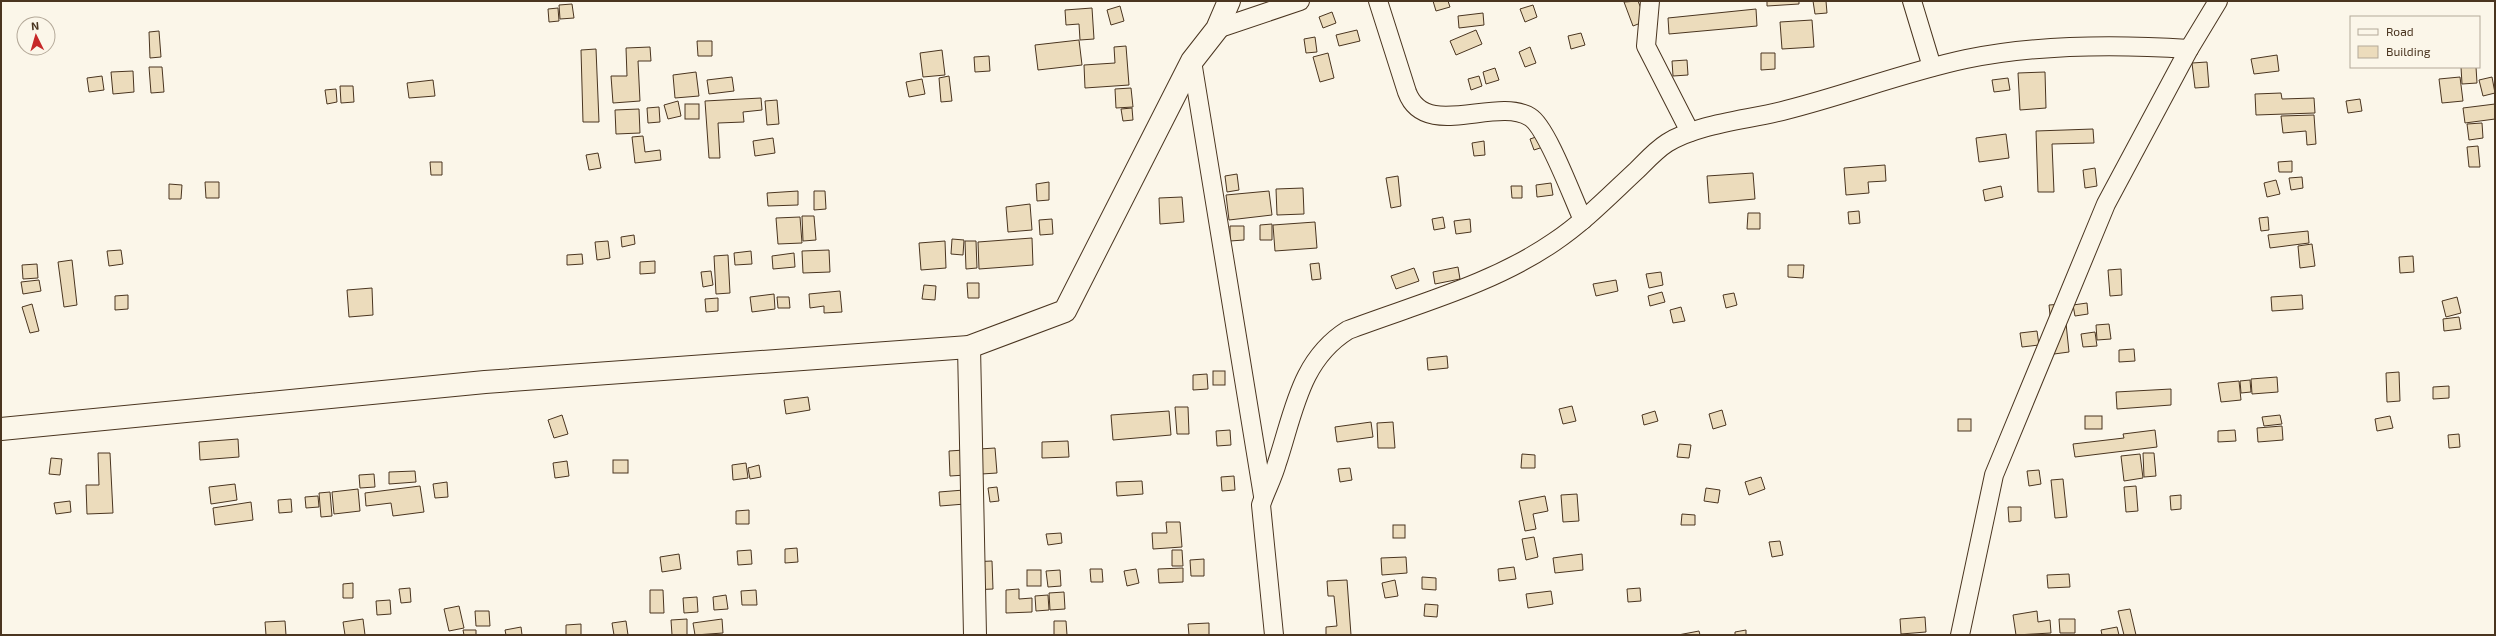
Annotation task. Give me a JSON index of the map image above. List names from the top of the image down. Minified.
{"legend":["Road","Building"],"north":"top"}
